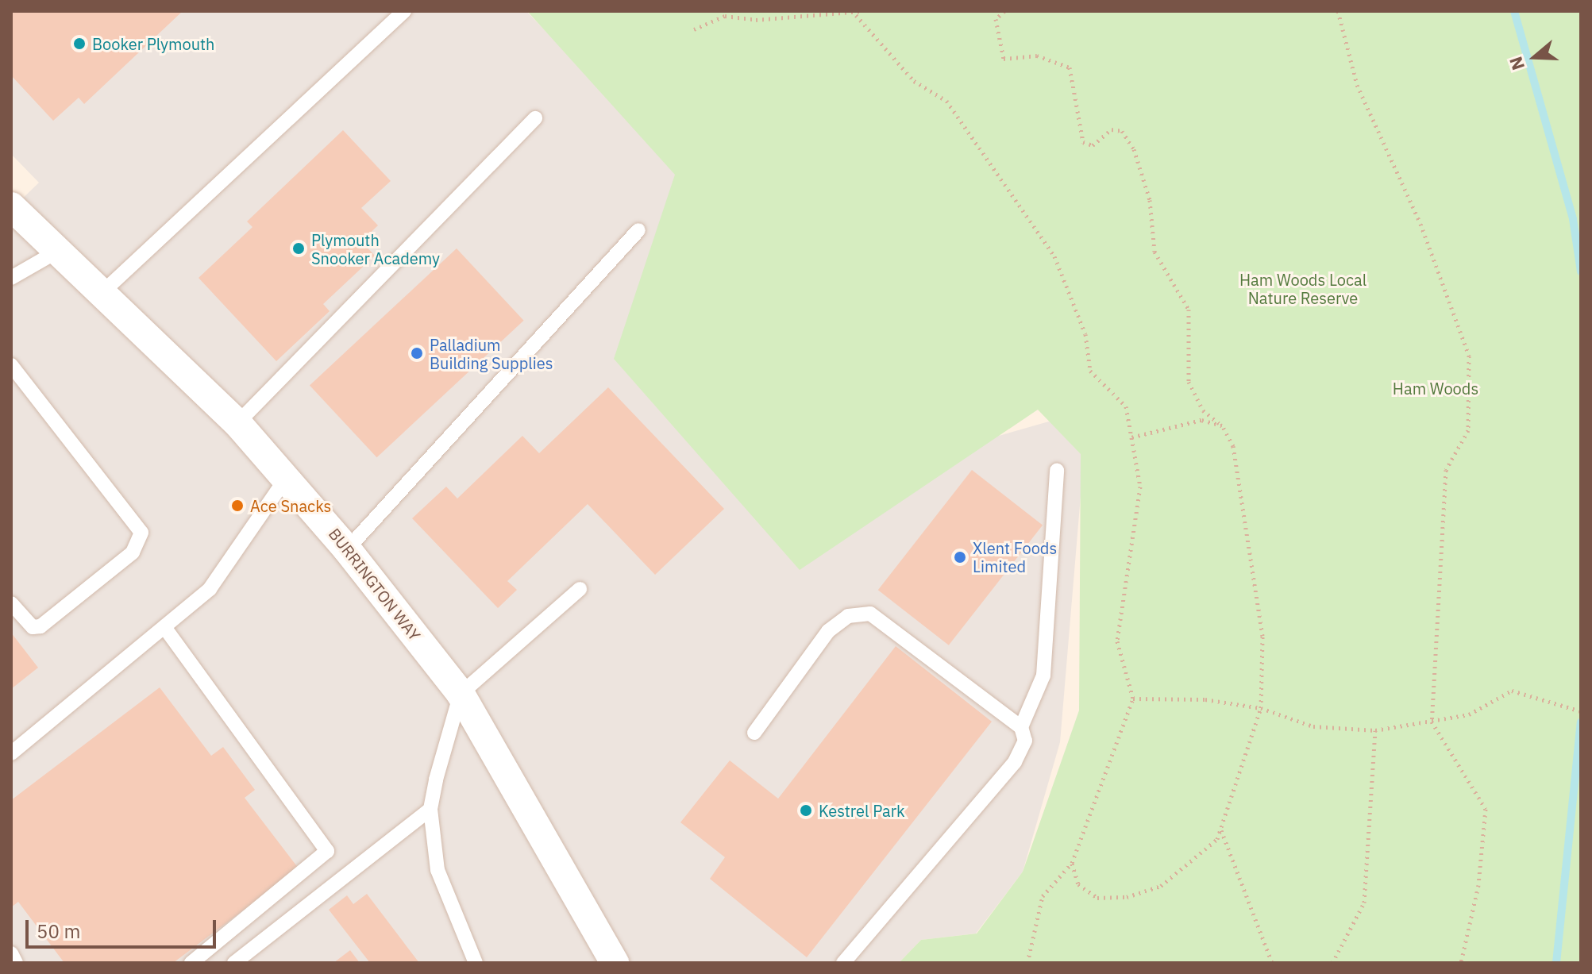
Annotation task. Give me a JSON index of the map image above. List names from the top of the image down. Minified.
{"streets":{"street":["BURRINGTON WAY"]},"parks":["Ham Woods Local Nature Reserve","Ham Woods"],"places":["Booker Plymouth","Plymouth Snooker Academy","Palladium Building Supplies","Ace Snacks","Xlent Foods Limited","Kestrel Park"],"scale_bar":"50 m","north":"left"}
